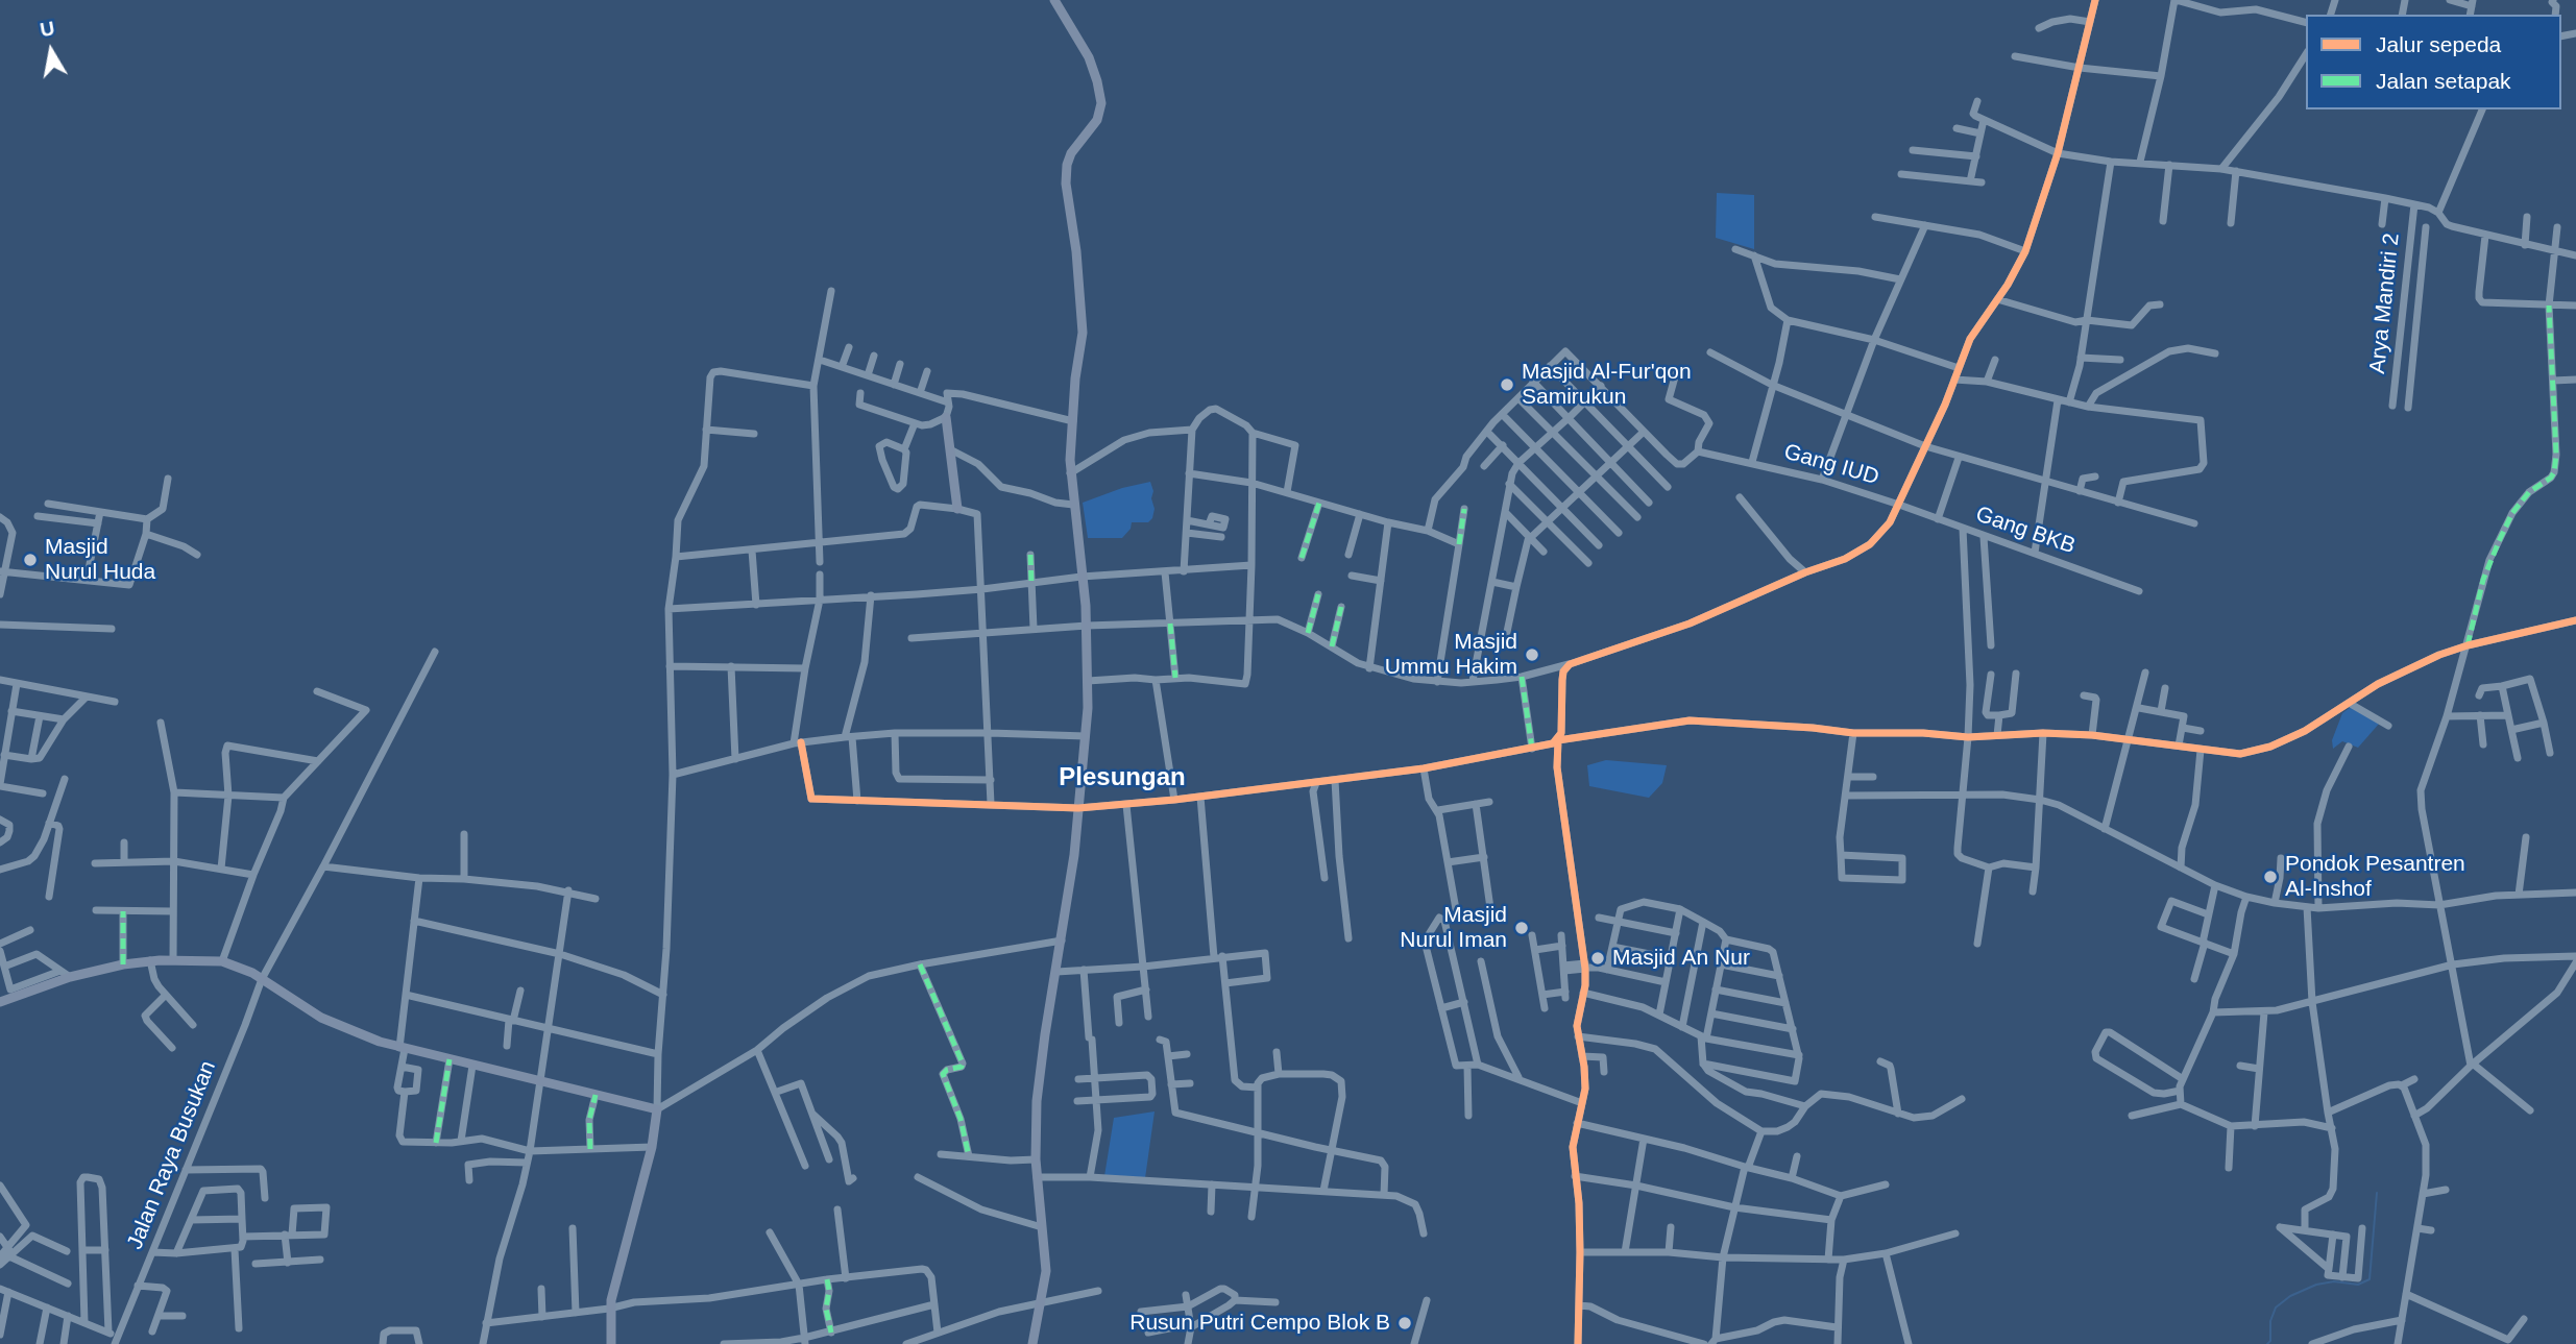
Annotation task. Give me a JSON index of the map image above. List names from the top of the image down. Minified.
{"streets":{"street":["Arya Mandiri 2","Gang IUD","Gang BKB","Jalan Raya Busukan"]},"crossings":[["Gang IUD","Gang BKB"]],"districts":["Plesungan"],"places":["Masjid Al-Fur'qon Samirukun","Masjid Nurul Huda","Masjid Ummu Hakim","Pondok Pesantren Al-Inshof","Masjid Nurul Iman","Masjid An Nur","Rusun Putri Cempo Blok B"],"legend":["Jalur sepeda","Jalan setapak"],"north":"top"}
